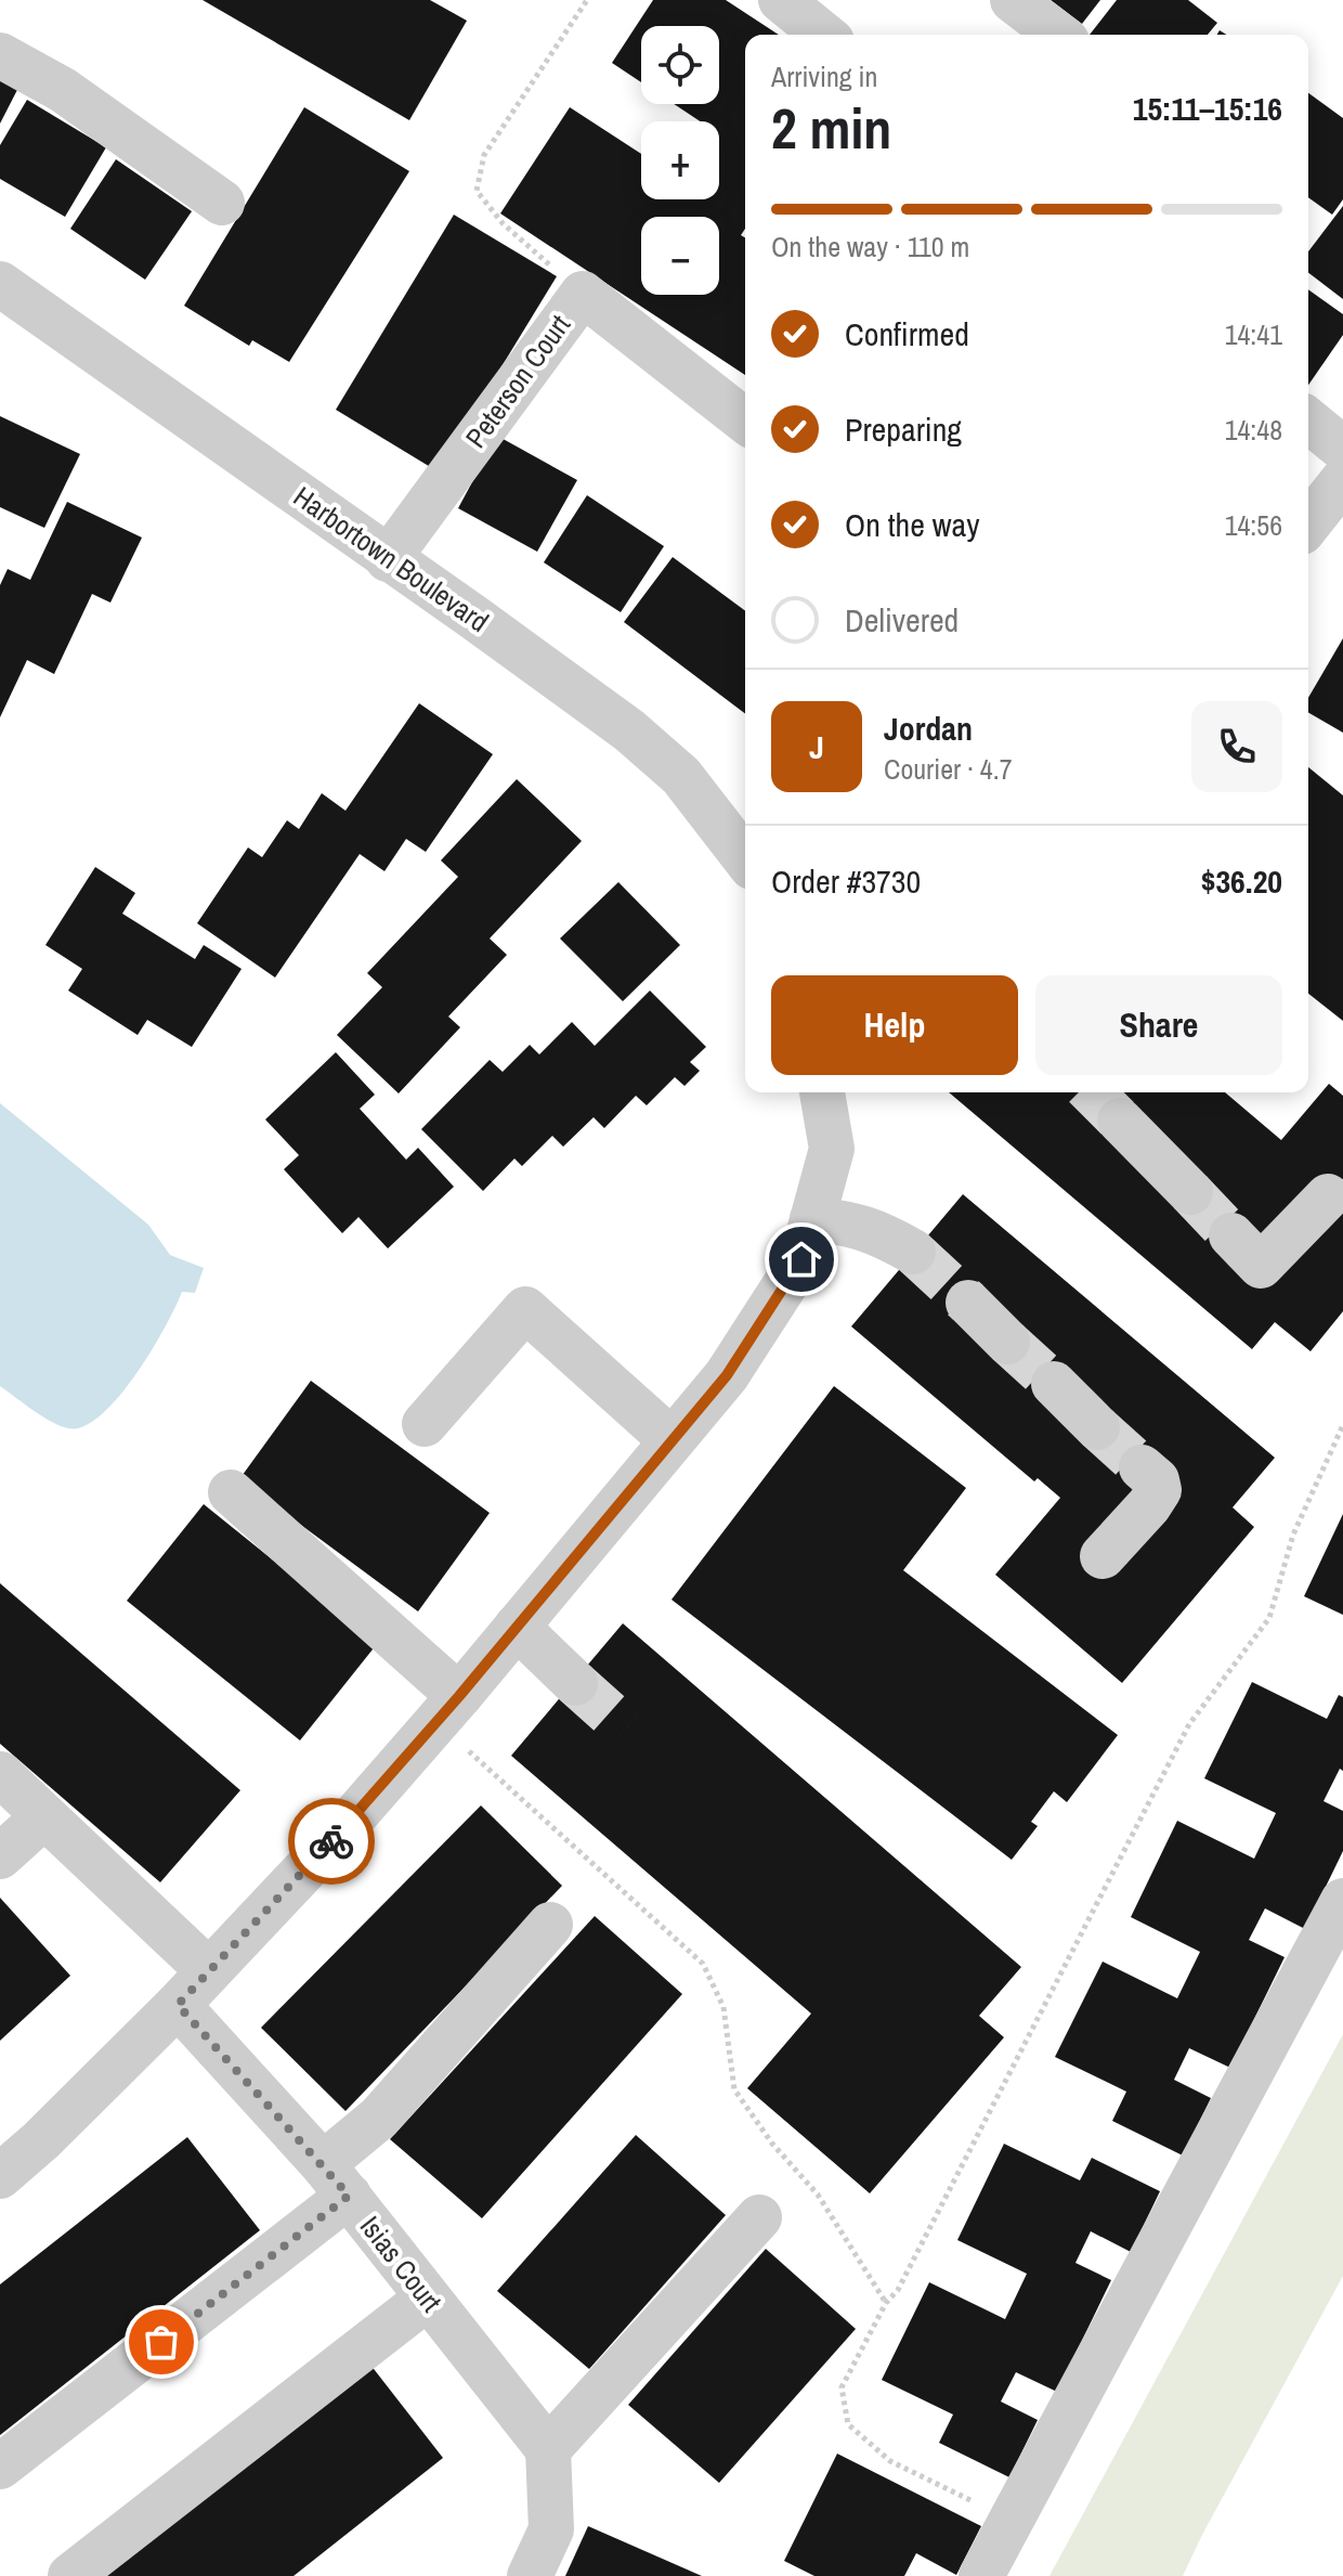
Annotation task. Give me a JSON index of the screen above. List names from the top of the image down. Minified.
{"streets":{"street":["Peterson Court","Harbortown Boulevard","Isias Court"]},"crossings":[["Peterson Court","Harbortown Boulevard"]],"page":{"map_buttons":["+","−"],"heading":["2 min","Arriving in","15:11–15:16"],"panel":["Jordan","Courier · 4.7","Order #3730","$36.20"],"bar":"On the way · 110 m","list":[["Confirmed","14:41"],["Preparing","14:48"],["On the way","14:56"],"Delivered"],"round":"J","buttons":["Help","Share"]}}
